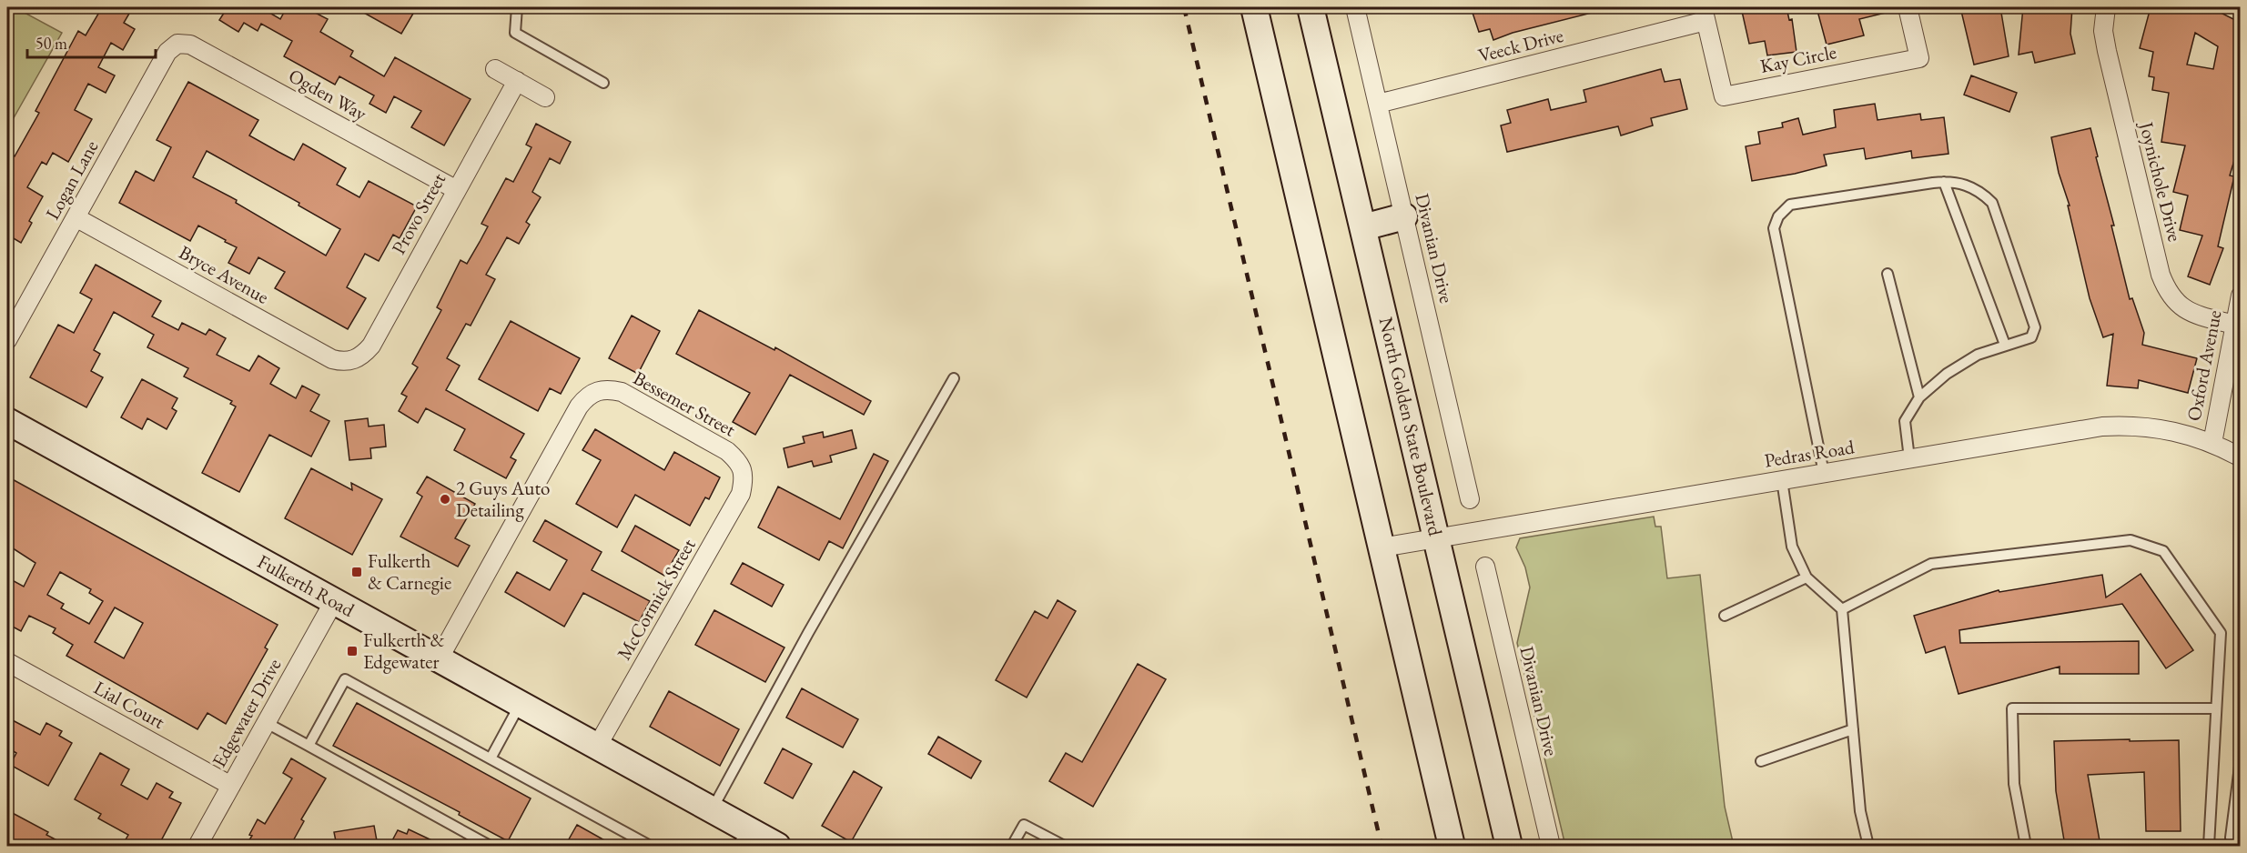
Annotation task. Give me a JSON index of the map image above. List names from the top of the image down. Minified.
{"streets":{"main road":["North Golden State Boulevard","Fulkerth Road"],"street":["Veeck Drive","Kay Circle","Ogden Way","Logan Lane","Joynichole Drive","Provo Street","Divanian Drive","Bryce Avenue","Oxford Avenue","Bessemer Street","Pedras Road","McCormick Street","Lial Court","Edgewater Drive"]},"crossings":[["Veeck Drive","Kay Circle"],["Veeck Drive","Divanian Drive"],["Ogden Way","Logan Lane"],["Ogden Way","Provo Street"],["Logan Lane","Bryce Avenue"],["Joynichole Drive","Oxford Avenue"],["Provo Street","Bryce Avenue"],["Oxford Avenue","Pedras Road"],["Bessemer Street","Fulkerth Road"],["Bessemer Street","McCormick Street"],["North Golden State Boulevard","Pedras Road"],["Fulkerth Road","McCormick Street"],["Fulkerth Road","Edgewater Drive"],["Lial Court","Edgewater Drive"]],"places":{"other":["2 Guys Auto Detailing"],"transit":["Fulkerth & Carnegie","Fulkerth & Edgewater"]},"scale_bar":"50 m"}
